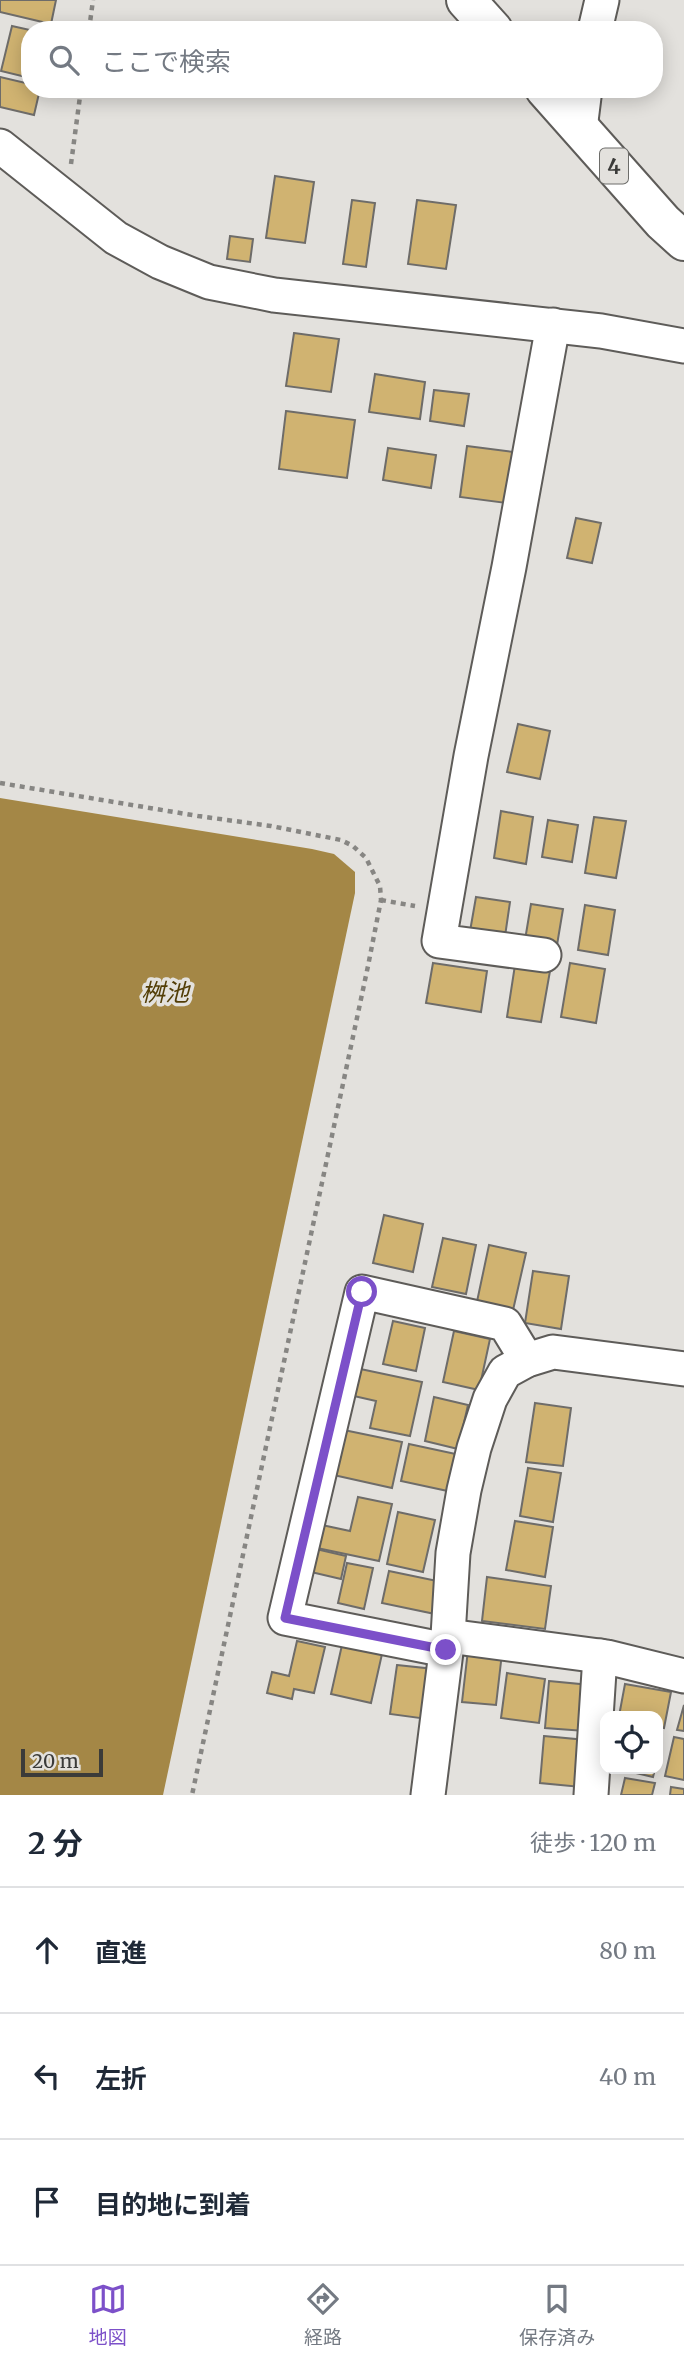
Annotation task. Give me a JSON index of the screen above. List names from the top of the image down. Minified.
{"streets":{"main road":["4"]},"water":["桝池"],"scale_bar":"20 m","page":{"search":"ここで検索","scale":"20 m","heading":["2 分","徒歩 · 120 m"],"list":[["直進","80 m"],["左折","40 m"],"目的地に到着"],"nav":["地図","経路","保存済み"]}}
